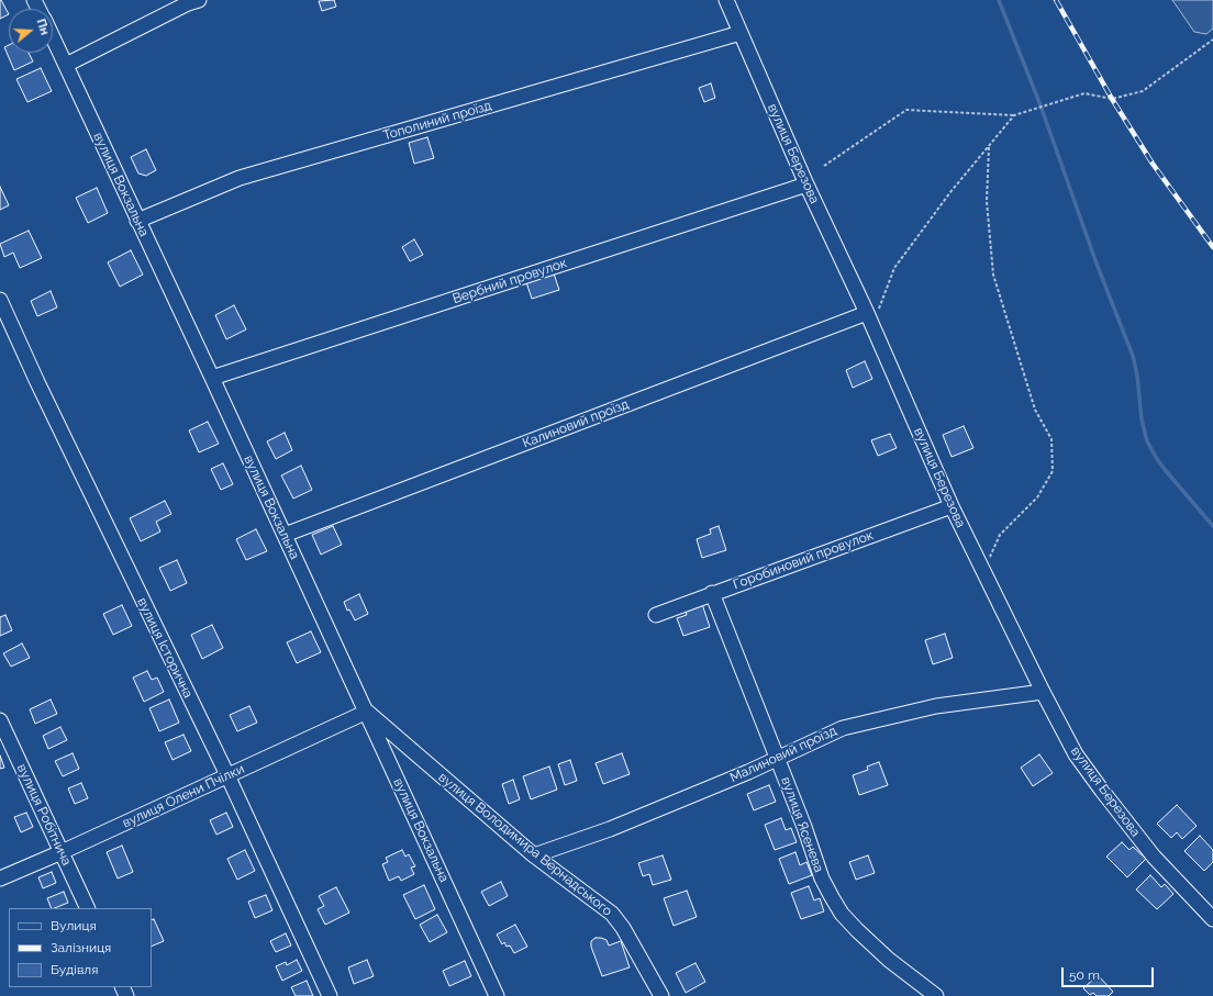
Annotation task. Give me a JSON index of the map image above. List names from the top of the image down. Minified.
{"streets":{"street":["Тополиний проїзд","вулиця Березова","вулиця Вокзальна","Вербний провулок","Калиновий проїзд","Горобиновий провулок","вулиця Історична","Малиновий проїзд","вулиця Олени Пчілки","вулиця Робітнича","вулиця Ясенева","вулиця Володимира Вернадського"]},"crossings":[["Тополиний проїзд","вулиця Березова"],["Тополиний проїзд","вулиця Вокзальна"],["вулиця Березова","Вербний провулок"],["вулиця Березова","Калиновий проїзд"],["вулиця Березова","Горобиновий провулок"],["вулиця Березова","Малиновий проїзд"],["вулиця Вокзальна","Вербний провулок"],["вулиця Вокзальна","Калиновий проїзд"],["вулиця Вокзальна","вулиця Олени Пчілки"],["вулиця Вокзальна","вулиця Володимира Вернадського"],["Горобиновий провулок","вулиця Ясенева"],["вулиця Історична","вулиця Олени Пчілки"],["Малиновий проїзд","вулиця Ясенева"],["Малиновий проїзд","вулиця Володимира Вернадського"],["вулиця Олени Пчілки","вулиця Робітнича"],["вулиця Олени Пчілки","вулиця Володимира Вернадського"]],"legend":["Вулиця","Залізниця","Будівля"],"scale_bar":"50 m","north":"right"}
